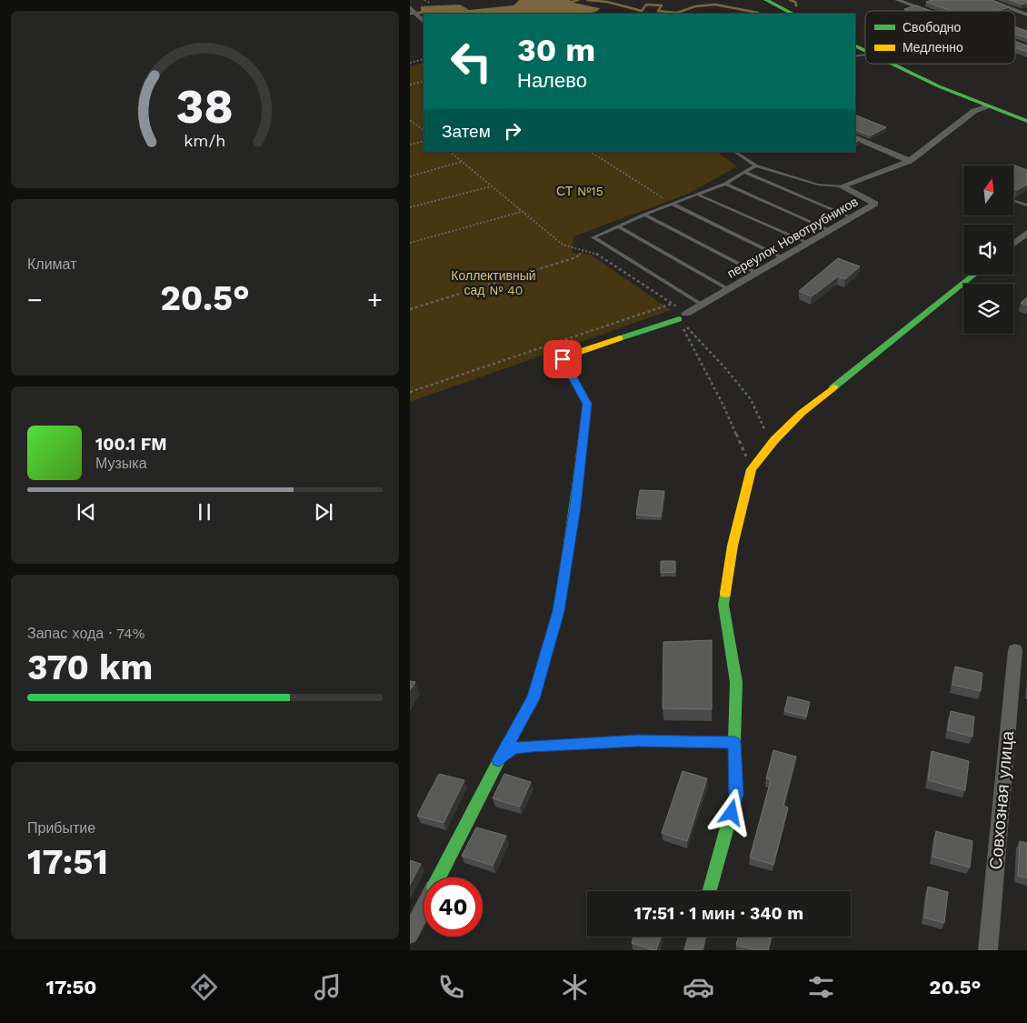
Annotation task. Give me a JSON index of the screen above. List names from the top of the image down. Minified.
{"streets":{"street":["переулок Новотрубников","Совхозная улица"]},"parks":["СТ №15","Коллективный сад № 40"],"legend":["Свободно","Медленно"],"north":"top","page":{"turn":["30 m","Налево"],"then":"Затем","tile":["Климат",["Запас хода · 74%","370 km"],["Прибытие","17:51"]],"heat":["−","20.5°","+"],"song":["100.1 FM","Музыка"],"limit":"40","trip":"17:51 · 1 мин · 340 m","tabs":["17:50","20.5°"],"gauge":["38","km/h"]}}
